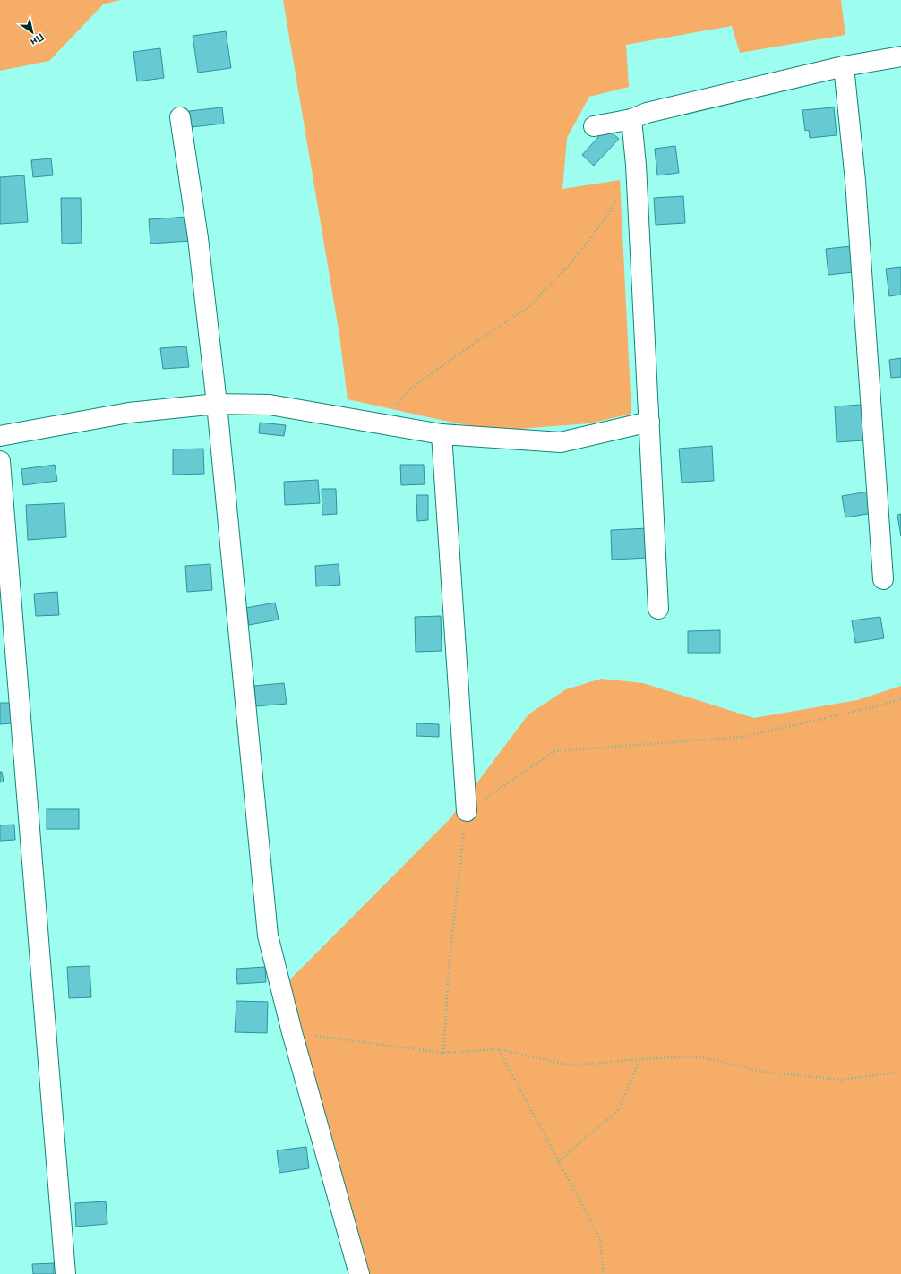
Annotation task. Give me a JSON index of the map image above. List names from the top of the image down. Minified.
{"north":"bottom right"}
